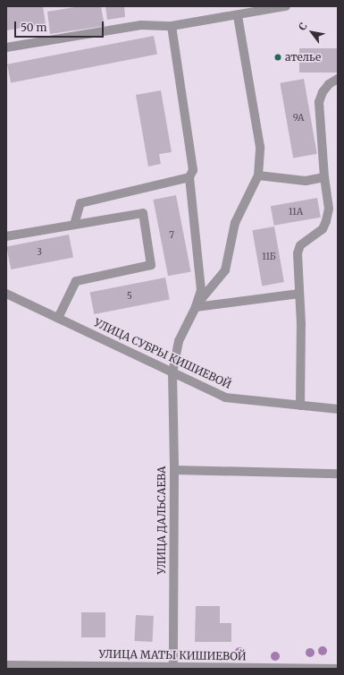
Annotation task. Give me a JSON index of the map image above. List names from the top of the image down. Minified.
{"streets":{"street":["УЛИЦА СУБРЫ КИШИЕВОЙ","УЛИЦА ДАЛЬСАЕВА","УЛИЦА МАТЫ КИШИЕВОЙ"]},"crossings":[["УЛИЦА СУБРЫ КИШИЕВОЙ","УЛИЦА ДАЛЬСАЕВА"],["УЛИЦА ДАЛЬСАЕВА","УЛИЦА МАТЫ КИШИЕВОЙ"]],"places":["ателье"],"house_numbers":["9А","11А","7","3","11Б","5"],"scale_bar":"50 m","north":"top left"}
